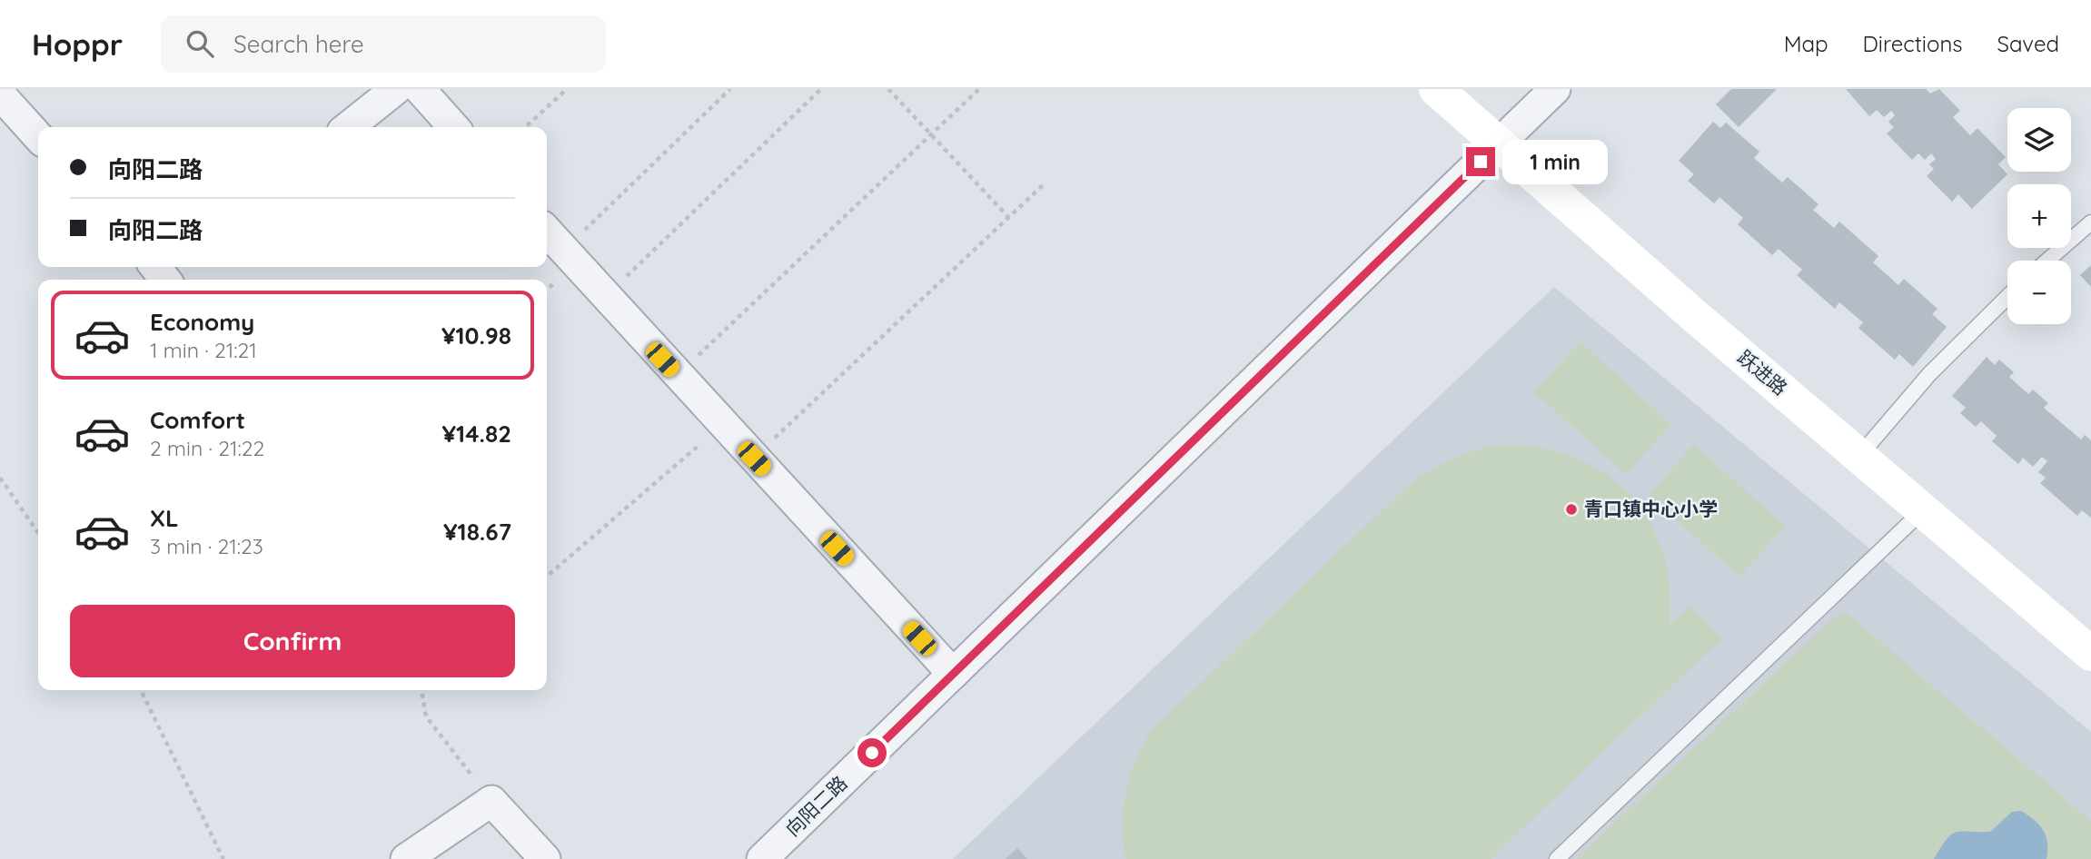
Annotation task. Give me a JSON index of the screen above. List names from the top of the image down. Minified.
{"streets":{"street":["跃进路","向阳二路"]},"crossings":[["跃进路","向阳二路"]],"places":["青口镇中心小学"],"page":{"header":"Hoppr","search":"Search here","nav":["Map","Directions","Saved"],"map_buttons":["+","−"],"banner":["向阳二路","向阳二路"],"bubble":"1 min","list":[{"name":"Economy","note":"1 min · 21:21","value":"¥10.98"},{"name":"Comfort","note":"2 min · 21:22","value":"¥14.82"},{"name":"XL","note":"3 min · 21:23","value":"¥18.67"}],"buttons":"Confirm"}}
